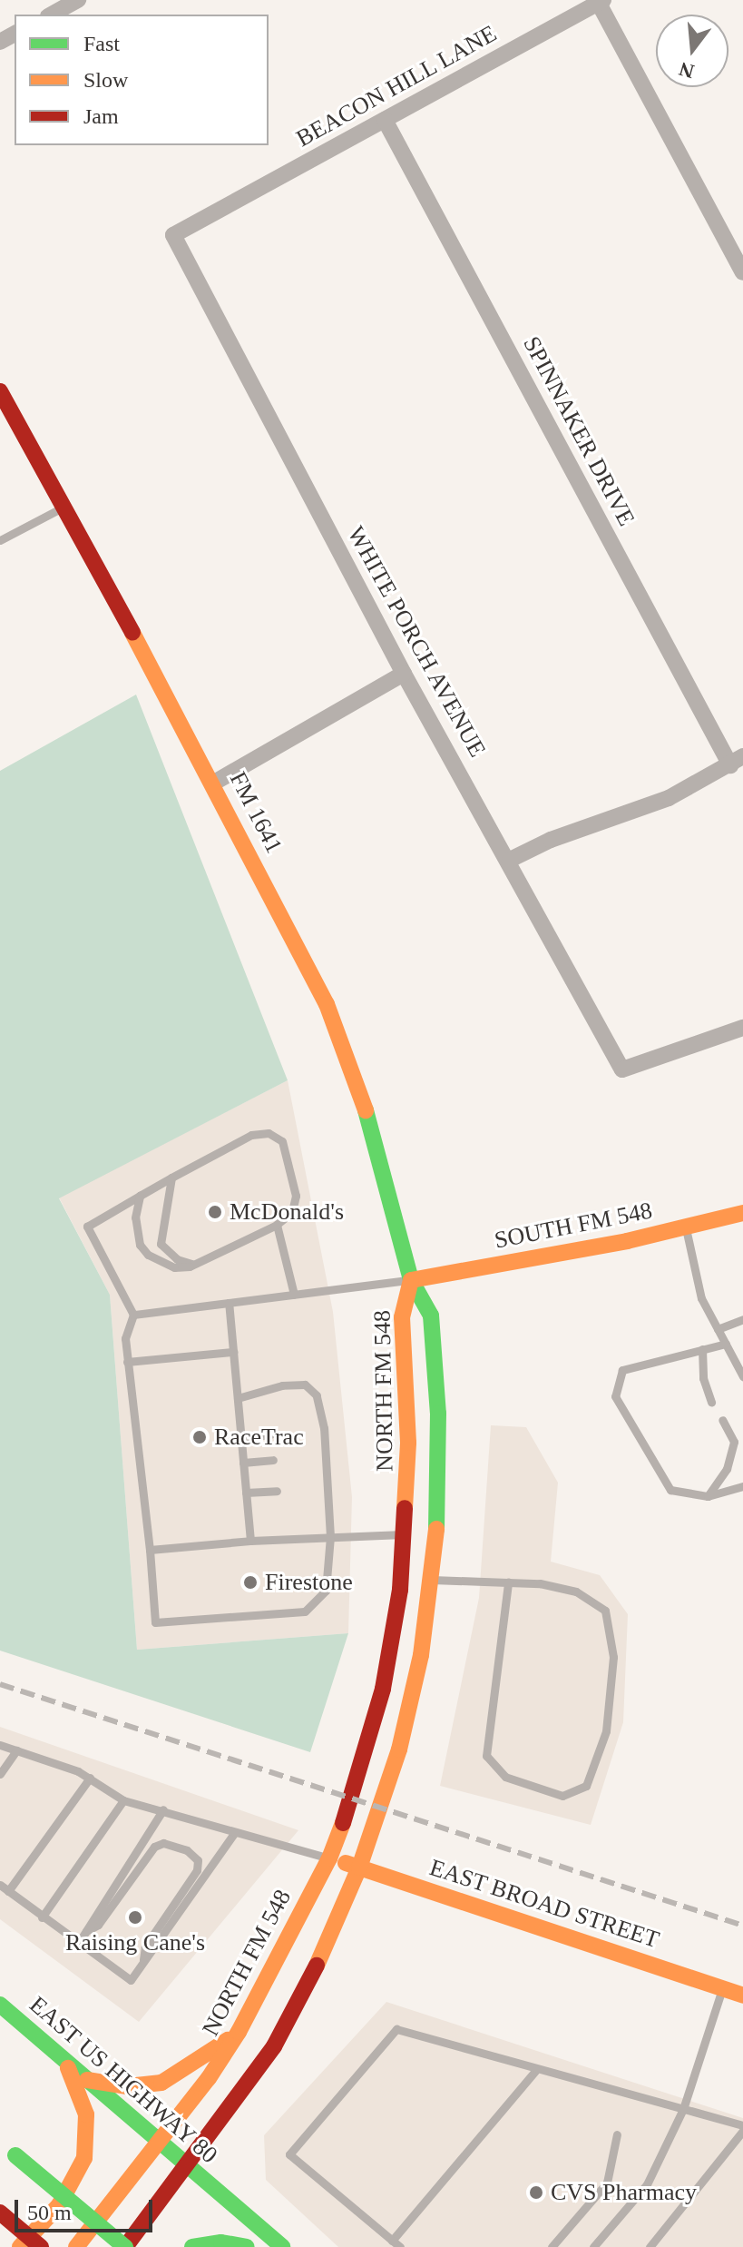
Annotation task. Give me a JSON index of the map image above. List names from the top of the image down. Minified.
{"streets":{"main road":["FM 1641","SOUTH FM 548","NORTH FM 548","EAST BROAD STREET","EAST US HIGHWAY 80"],"street":["BEACON HILL LANE","SPINNAKER DRIVE","WHITE PORCH AVENUE"]},"crossings":[["BEACON HILL LANE","SPINNAKER DRIVE"],["BEACON HILL LANE","WHITE PORCH AVENUE"],["FM 1641","SOUTH FM 548"],["FM 1641","NORTH FM 548"],["SOUTH FM 548","NORTH FM 548"],["NORTH FM 548","EAST BROAD STREET"],["NORTH FM 548","EAST US HIGHWAY 80"]],"places":["McDonald's","RaceTrac","Firestone","Raising Cane's","CVS Pharmacy"],"legend":["Fast","Slow","Jam"],"scale_bar":"50 m","north":"bottom"}
